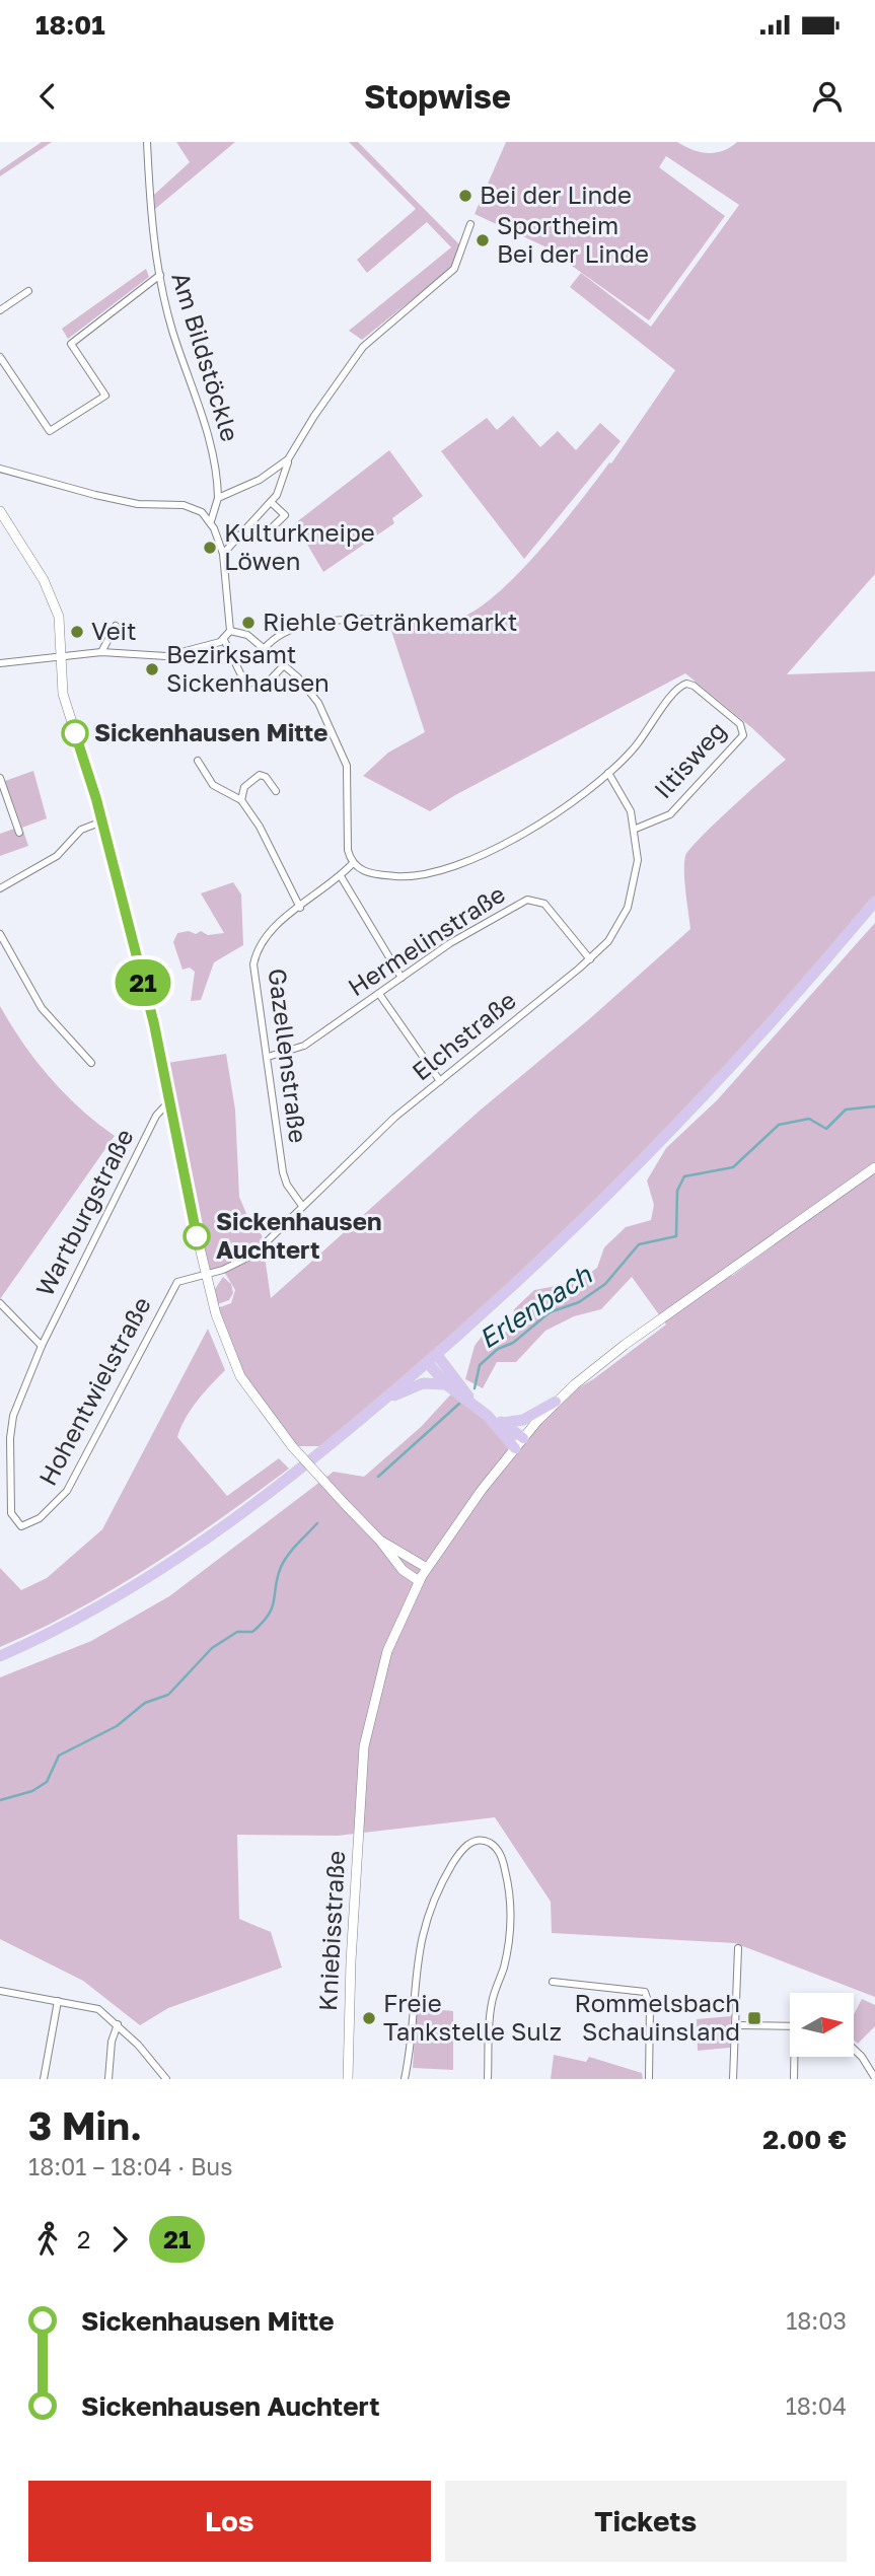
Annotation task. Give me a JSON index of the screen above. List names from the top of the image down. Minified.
{"streets":{"street":["Am Bildstöckle","Iltisweg","Hermelinstraße","Elchstraße","Gazellenstraße","Wartburgstraße","Hohentwielstraße","Kniebisstraße"]},"crossings":[["Iltisweg","Elchstraße"],["Hermelinstraße","Elchstraße"],["Hermelinstraße","Gazellenstraße"],["Elchstraße","Gazellenstraße"],["Elchstraße","Hohentwielstraße"],["Wartburgstraße","Hohentwielstraße"]],"water":["Erlenbach"],"places":{"other":["Bei der Linde","Sportheim Bei der Linde","Kulturkneipe Löwen","Riehle Getränkemarkt","Veit","Bezirksamt Sickenhausen","Sickenhausen Mitte","Sickenhausen Auchtert","Freie Tankstelle Sulz"],"transit":["Rommelsbach Schauinsland"]},"lines":["bus line 21"],"north":"right","page":{"status":"18:01","header":"Stopwise","on_map":"21","heading":["3 Min.","18:01 – 18:04 · Bus","2.00 €"],"legs":["2","21"],"list":[{"name":"Sickenhausen Mitte","value":"18:03"},{"name":"Sickenhausen Auchtert","value":"18:04"}],"buttons":["Los","Tickets"]}}
